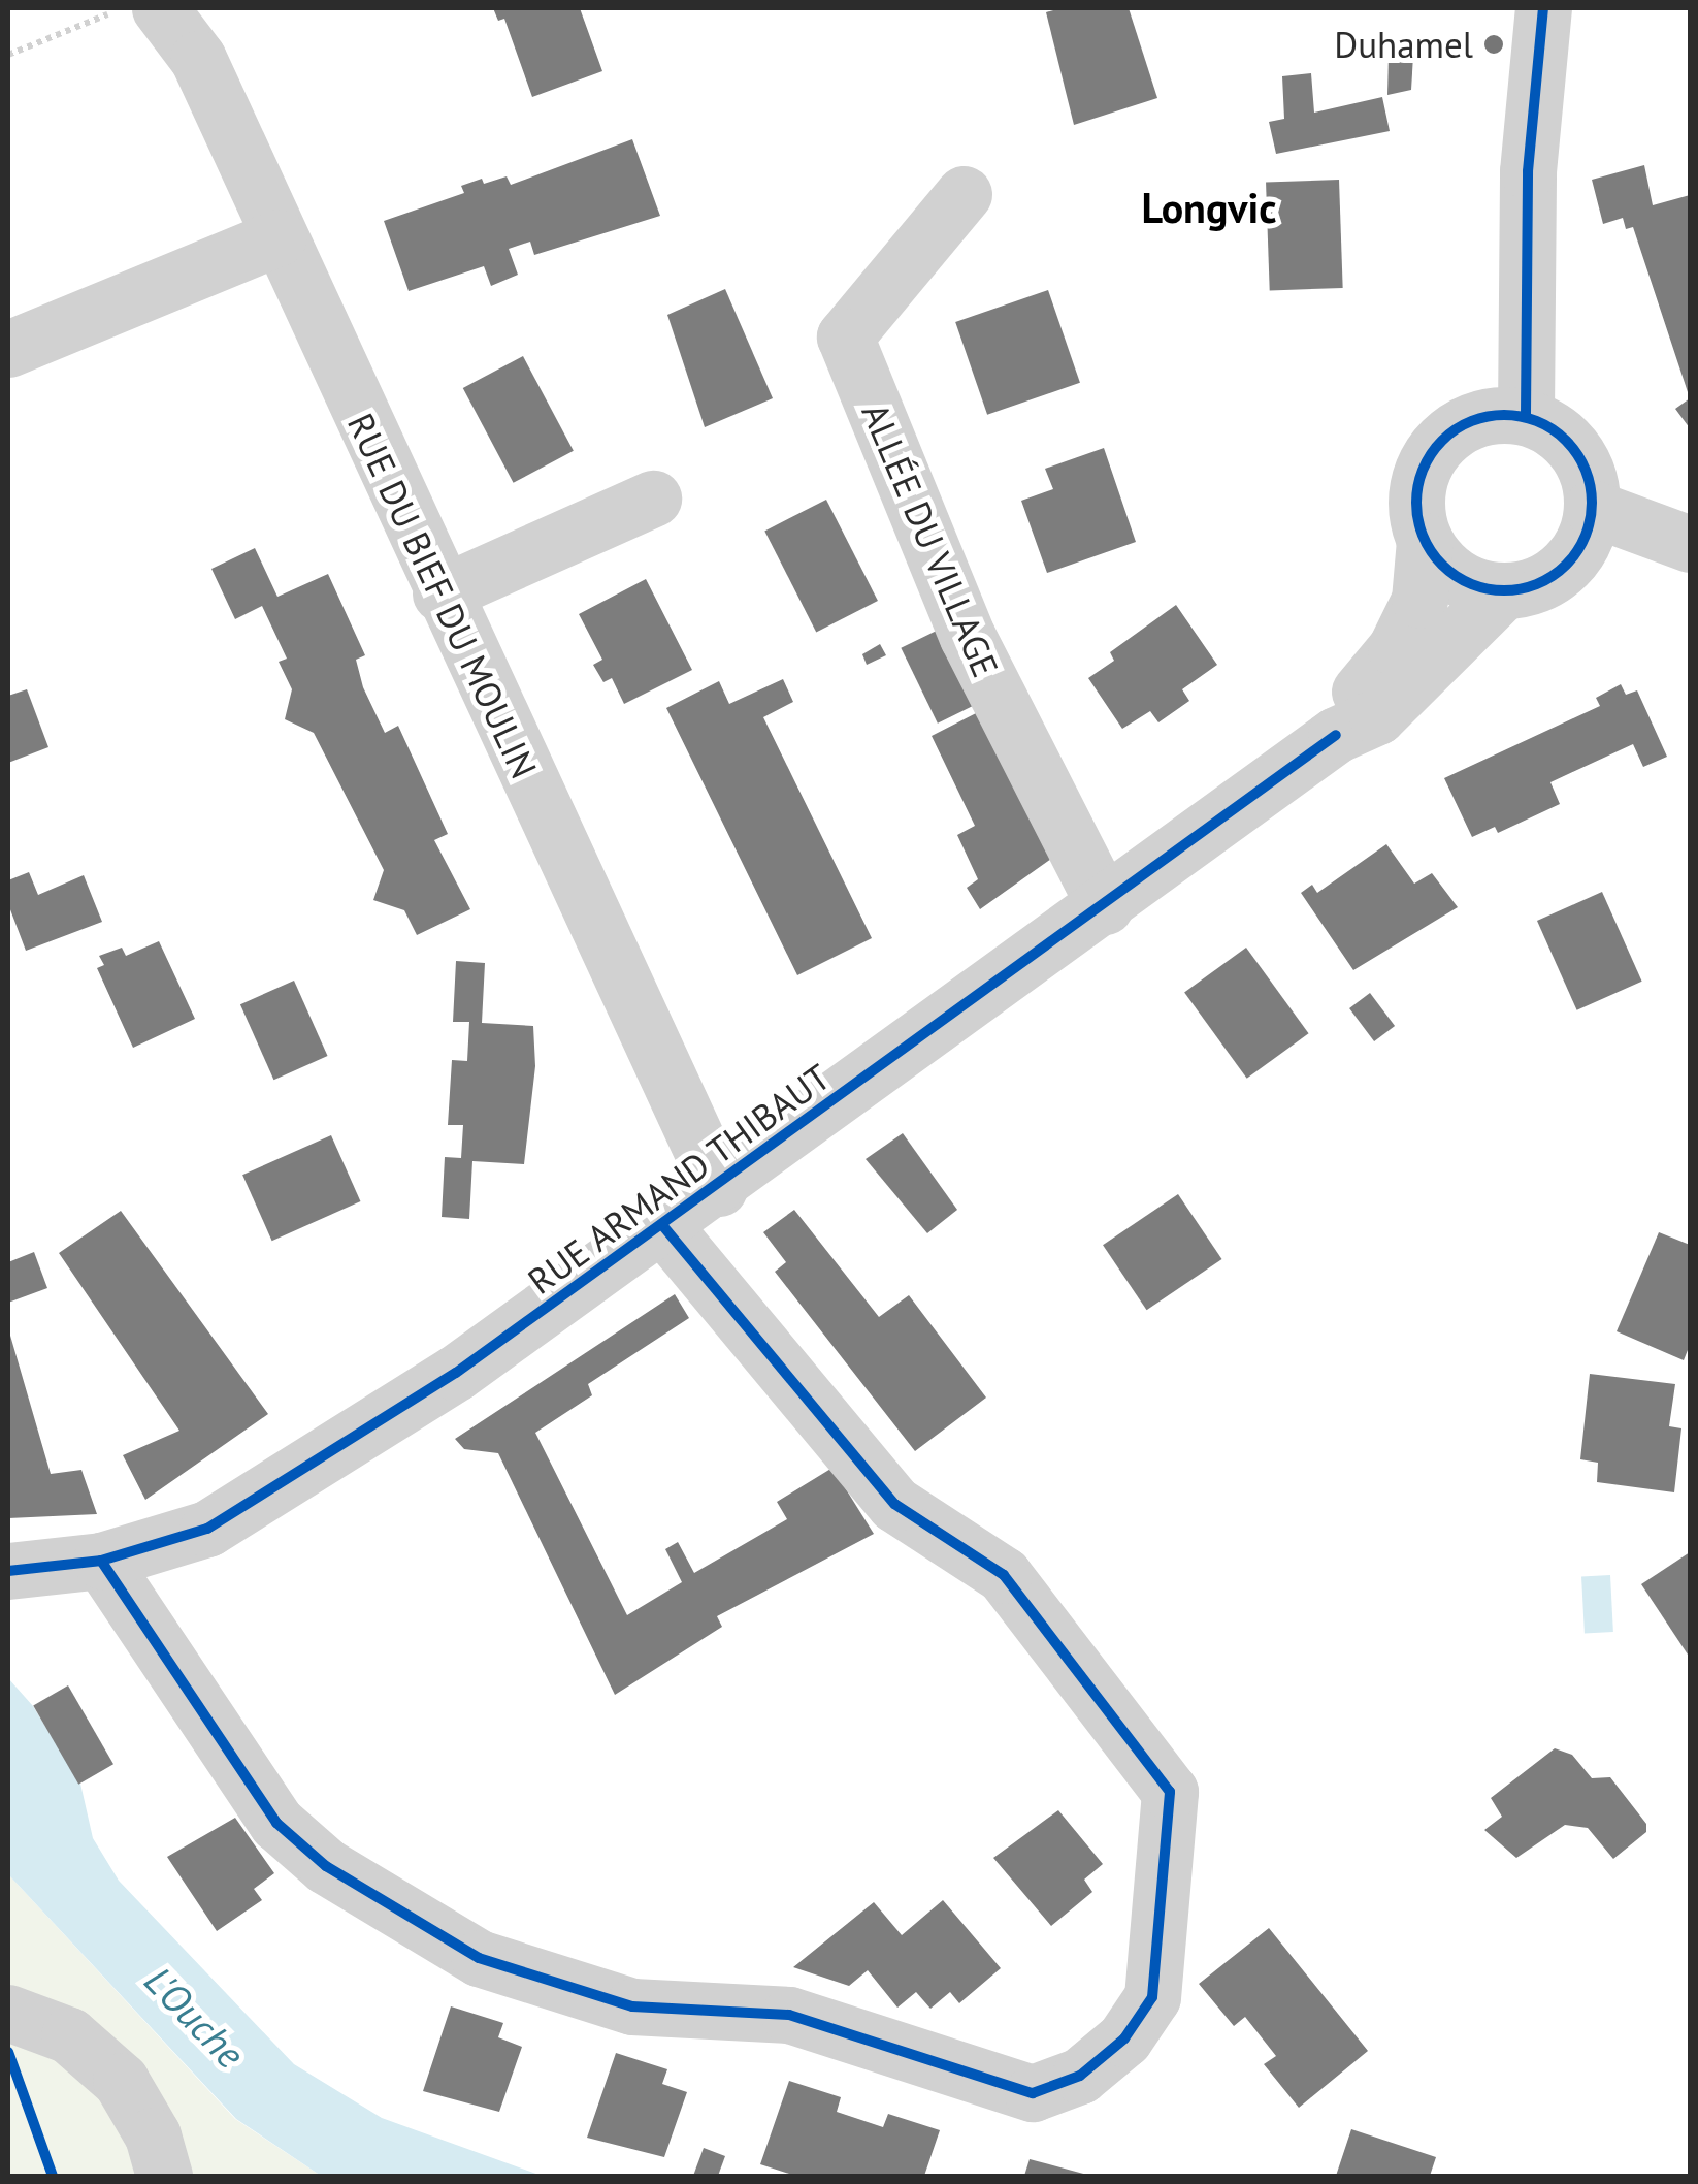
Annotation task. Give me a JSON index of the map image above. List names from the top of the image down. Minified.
{"streets":{"street":["ALLÉE DU VILLAGE","RUE DU BIEF DU MOULIN","RUE ARMAND THIBAUT"]},"crossings":[["ALLÉE DU VILLAGE","RUE ARMAND THIBAUT"],["RUE DU BIEF DU MOULIN","RUE ARMAND THIBAUT"]],"districts":["Longvic"],"water":["L'Ouche"],"places":["Duhamel"]}
